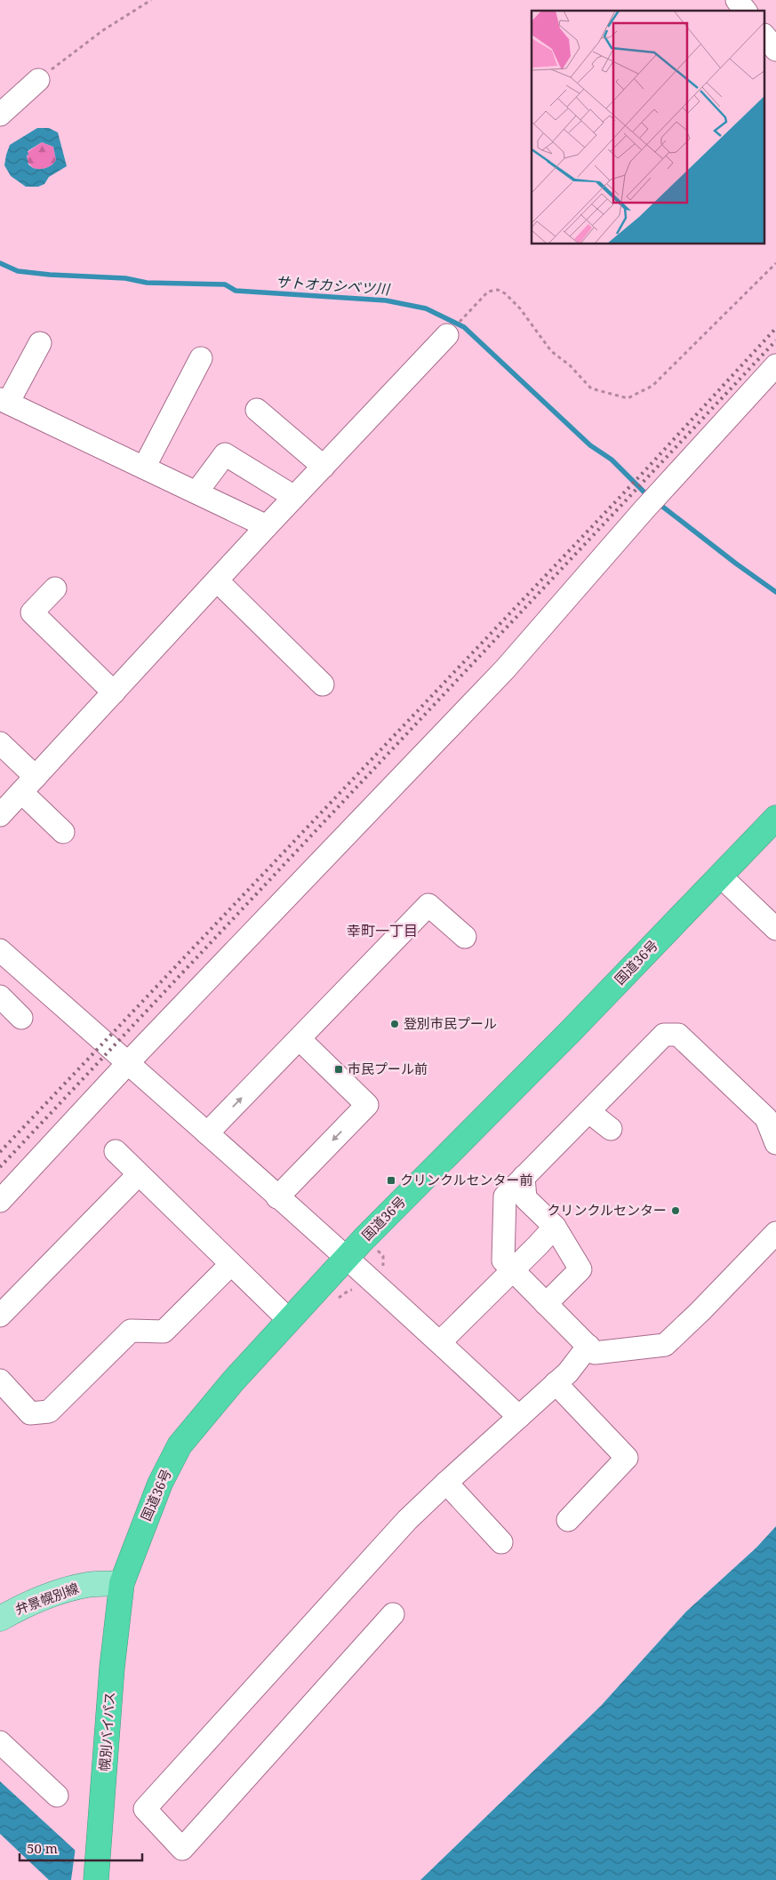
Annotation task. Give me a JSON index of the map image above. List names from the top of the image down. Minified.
{"streets":{"highway":["国道36号","幌別バイパス"],"main road":["弁景幌別線"]},"crossings":[["国道36号","弁景幌別線"],["国道36号","幌別バイパス"],["弁景幌別線","幌別バイパス"]],"districts":["幸町一丁目"],"water":["サトオカシベツ川"],"places":{"other":["登別市民プール","クリンクルセンター"],"transit":["市民プール前","クリンクルセンター前"]},"scale_bar":"50 m"}
